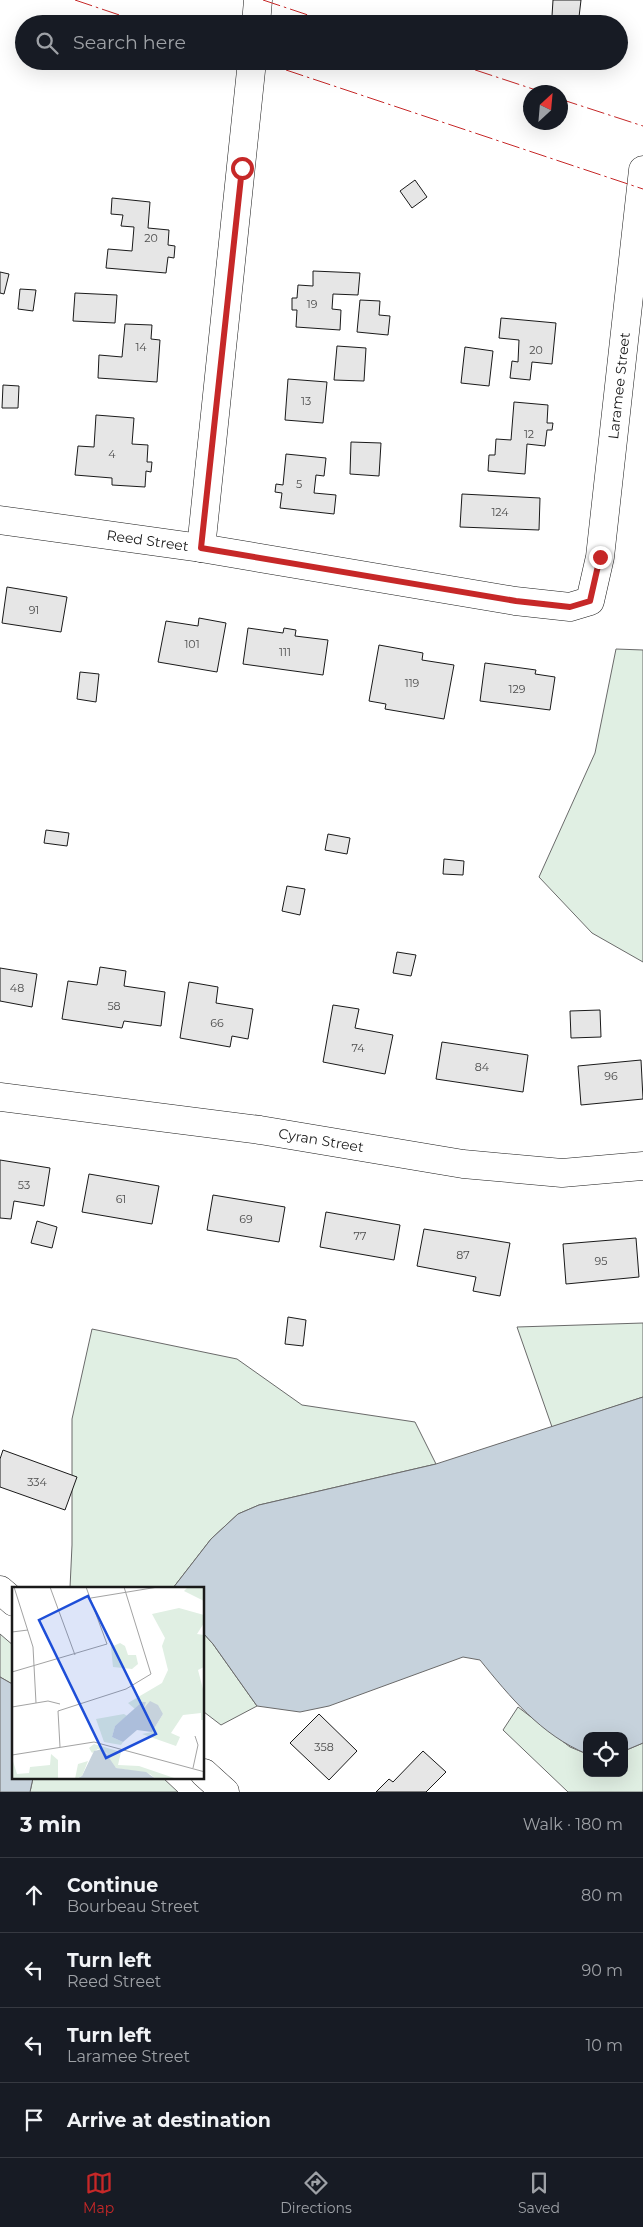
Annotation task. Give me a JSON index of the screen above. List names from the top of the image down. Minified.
{"streets":{"street":["Laramee Street","Reed Street","Cyran Street"]},"crossings":[["Laramee Street","Reed Street"]],"house_numbers":["20","19","14","20","13","12","4","5","124","91","101","111","119","129","48","58","66","74","84","96","53","61","69","77","87","95","334","358"],"north":"top right","page":{"search":"Search here","heading":["3 min","Walk · 180 m"],"list":[["Continue","Bourbeau Street","80 m"],["Turn left","Reed Street","90 m"],["Turn left","Laramee Street","10 m"],"Arrive at destination"],"nav":["Map","Directions","Saved"]}}
